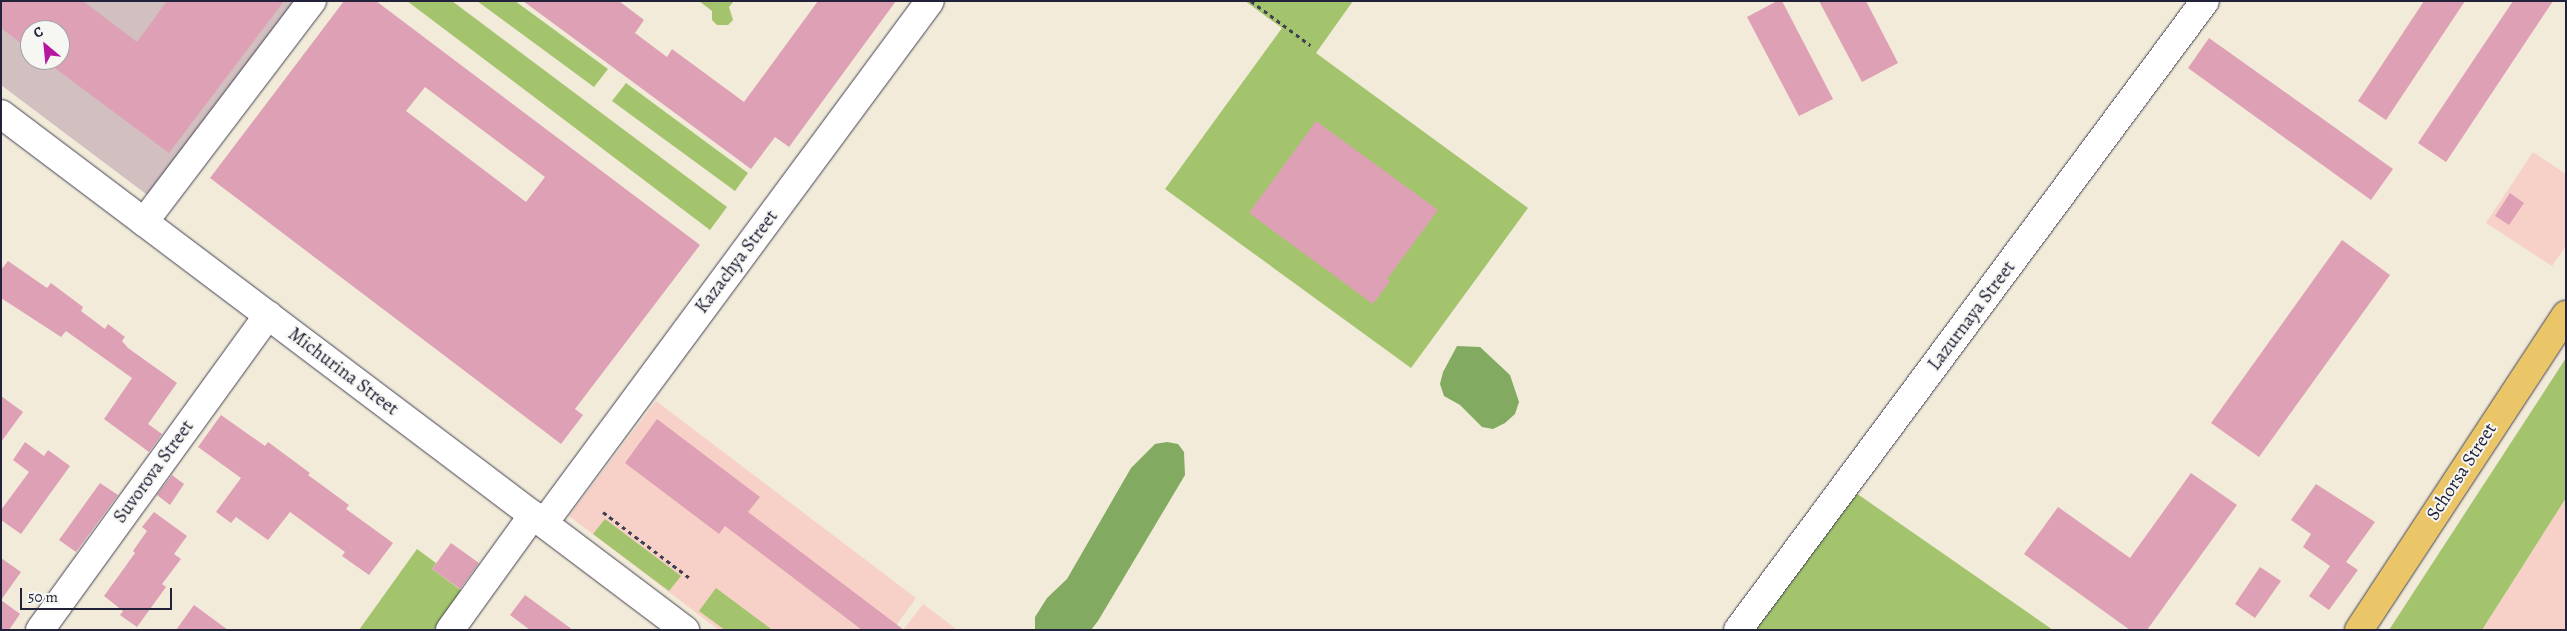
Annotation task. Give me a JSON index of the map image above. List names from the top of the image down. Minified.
{"streets":{"main road":["Schorsa Street"],"street":["Kazachya Street","Lazurnaya Street","Michurina Street","Suvorova Street"]},"crossings":[["Kazachya Street","Michurina Street"],["Michurina Street","Suvorova Street"]],"scale_bar":"50 m","north":"top left"}
